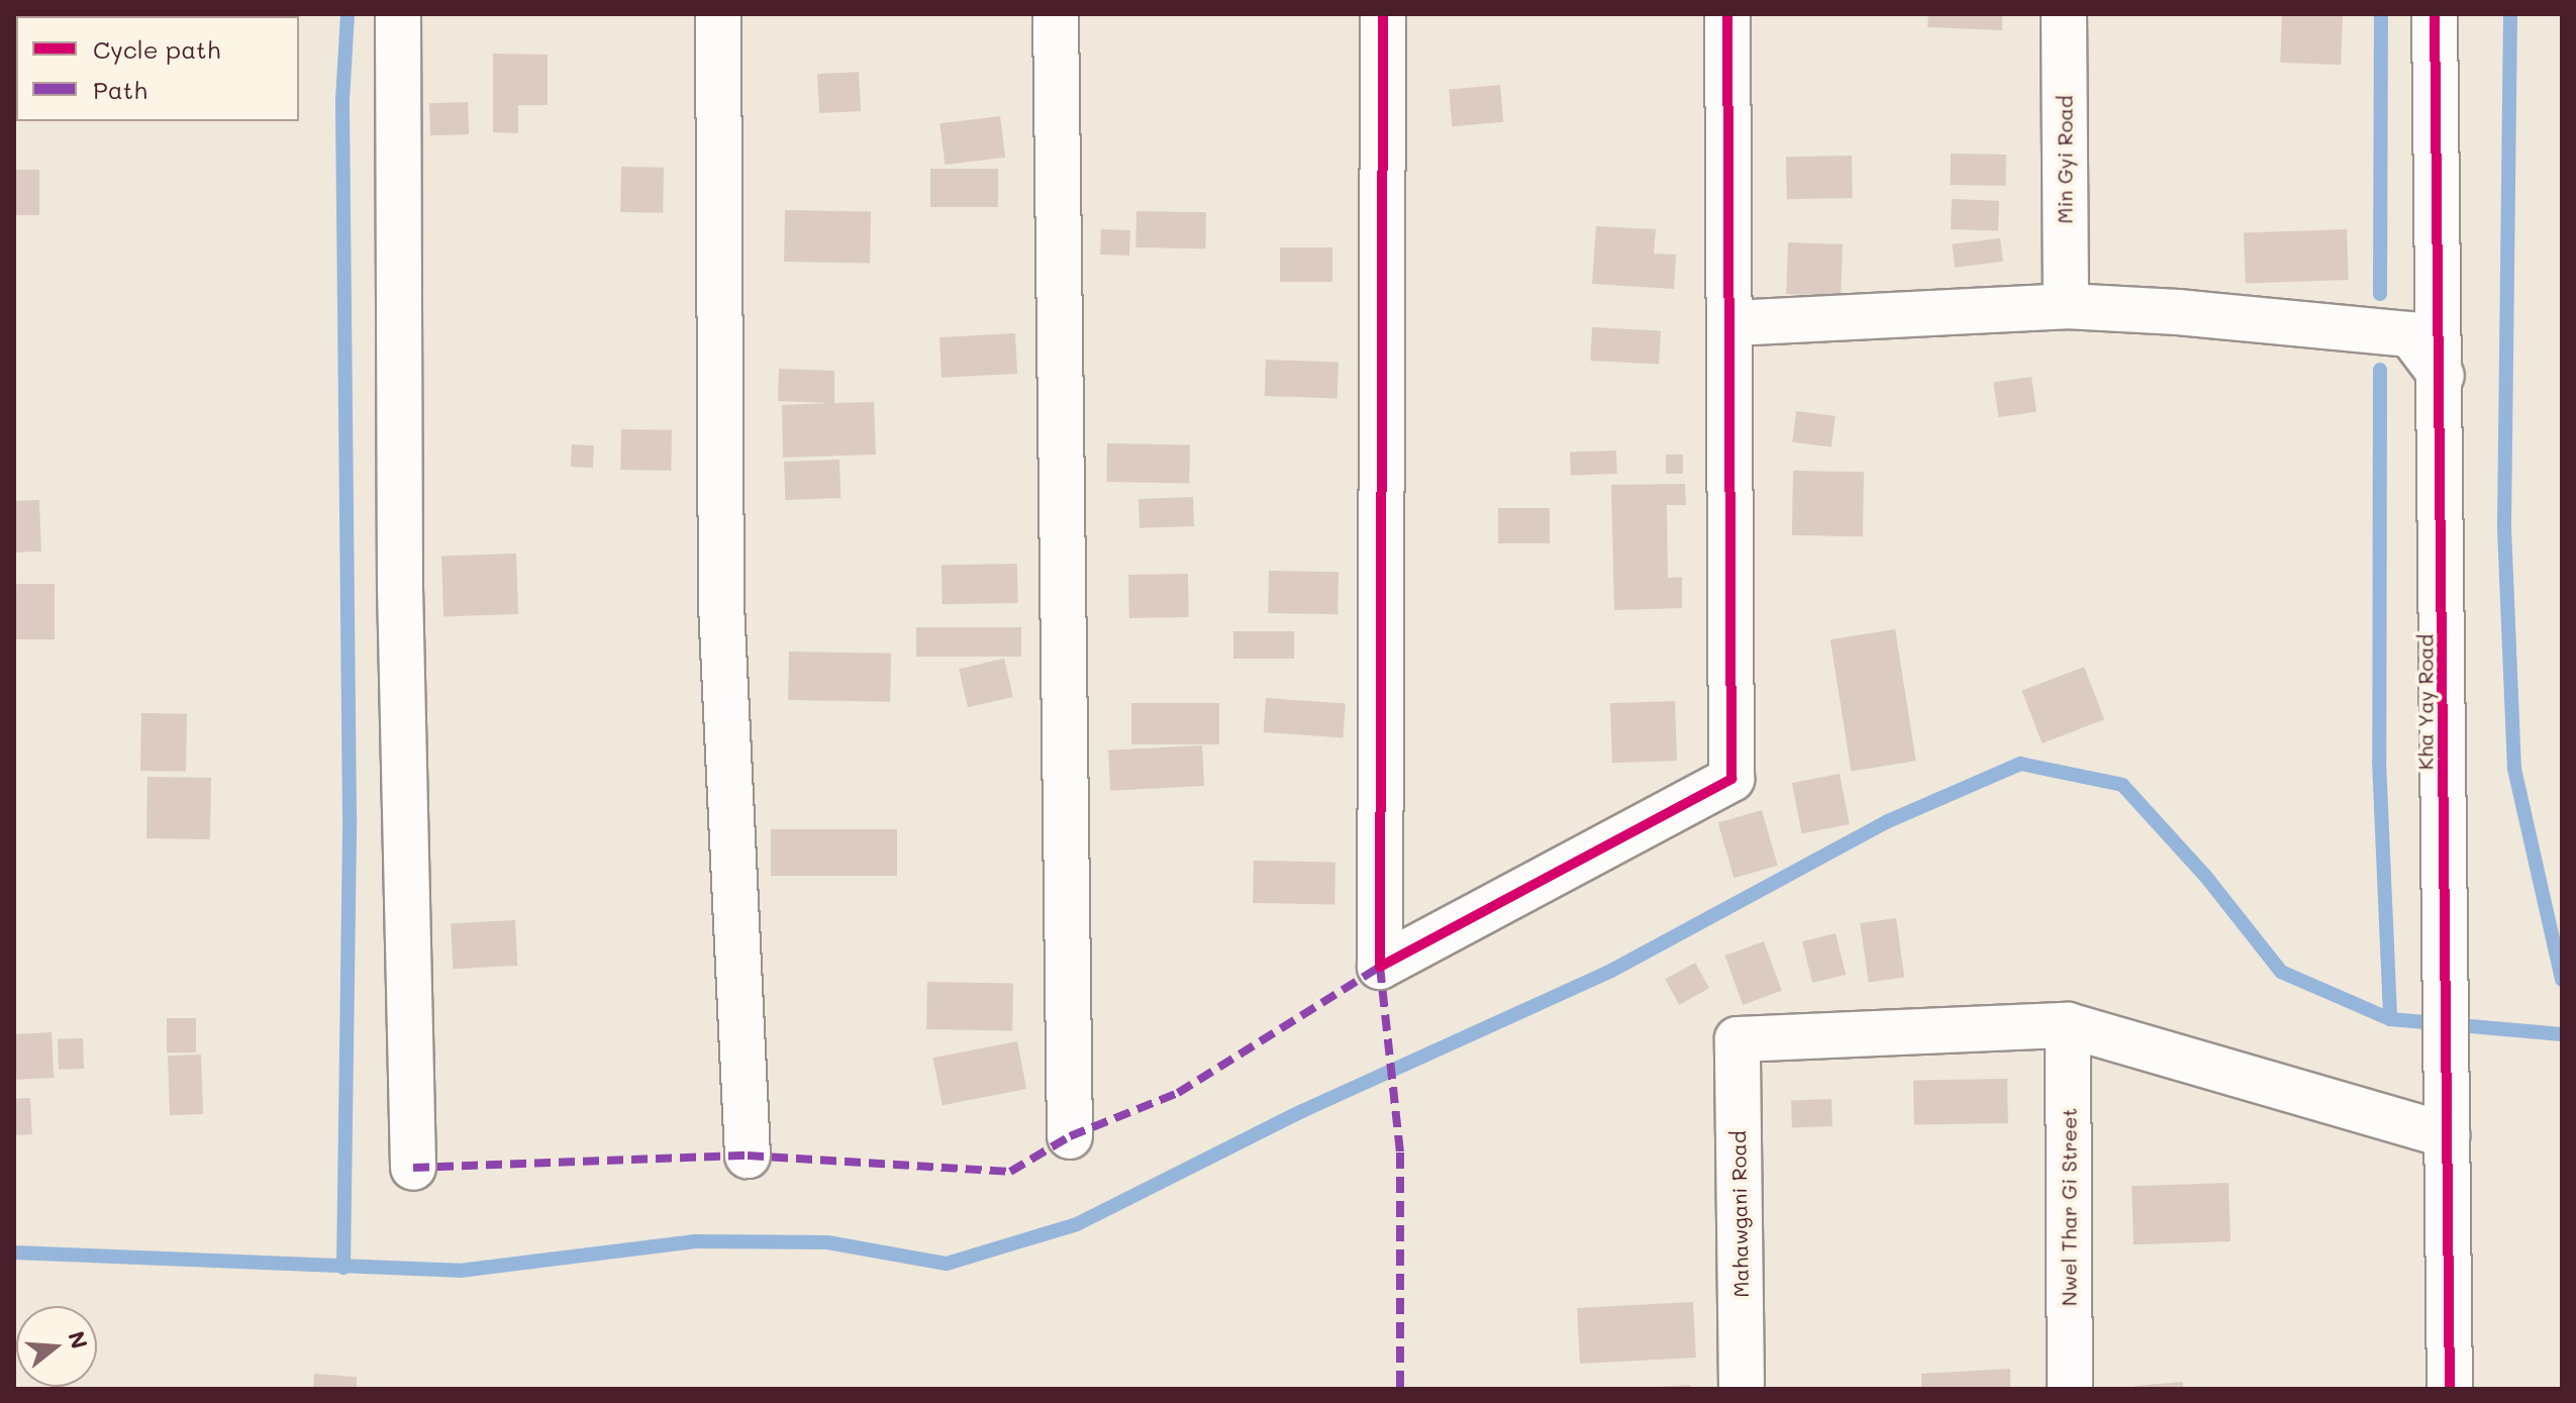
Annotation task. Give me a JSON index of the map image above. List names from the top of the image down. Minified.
{"streets":{"street":["Min Gyi Road","Kha Yay Road","Nwel Thar Gi Street","Mahawgani Road"]},"crossings":[["Nwel Thar Gi Street","Mahawgani Road"]],"legend":["Cycle path","Path"],"north":"right"}
